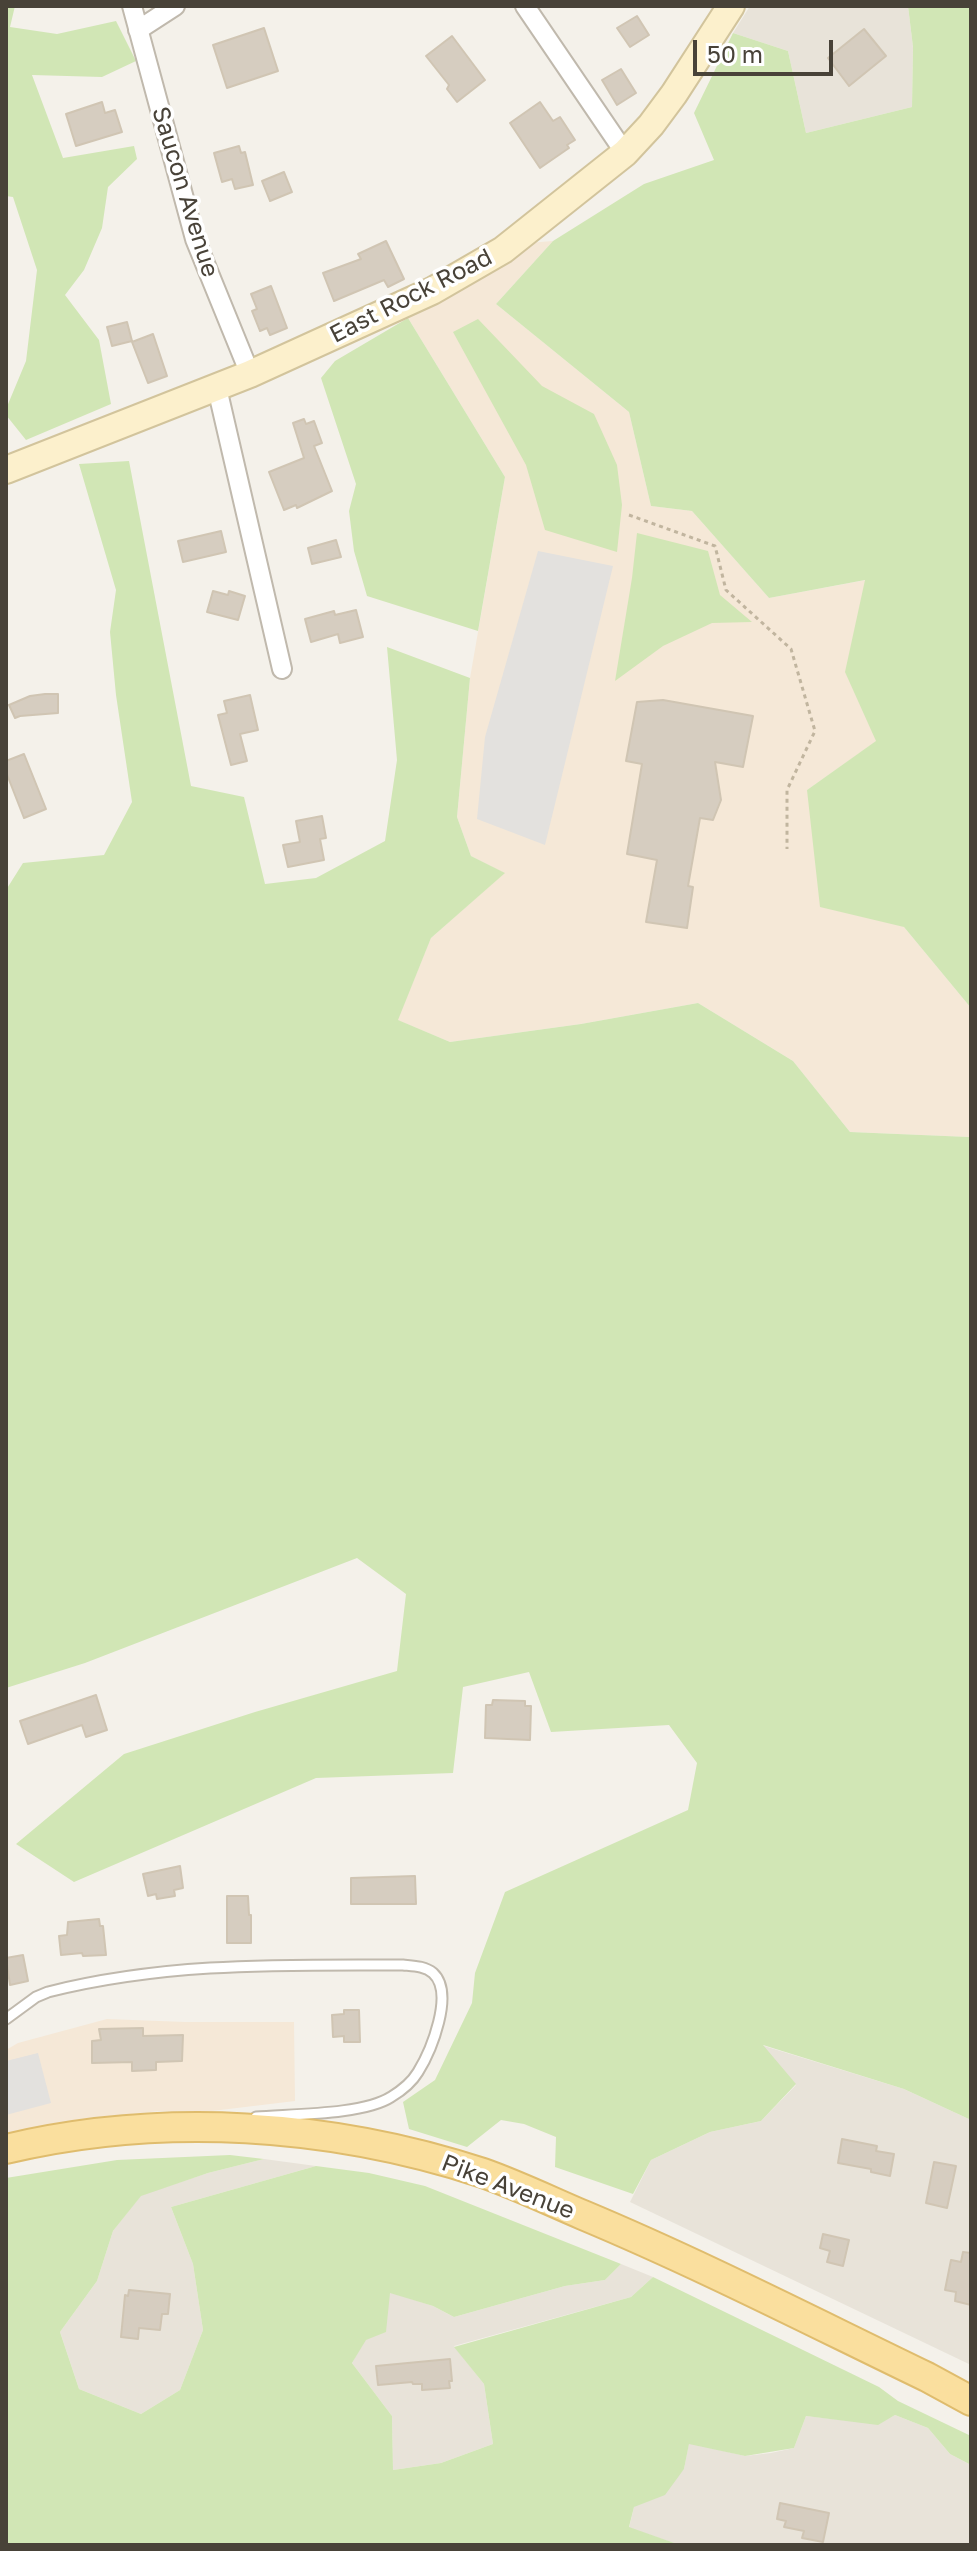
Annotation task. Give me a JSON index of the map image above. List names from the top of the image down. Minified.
{"streets":{"main road":["Pike Avenue"],"street":["Saucon Avenue","East Rock Road"]},"crossings":[["Saucon Avenue","East Rock Road"]],"scale_bar":"50 m"}
